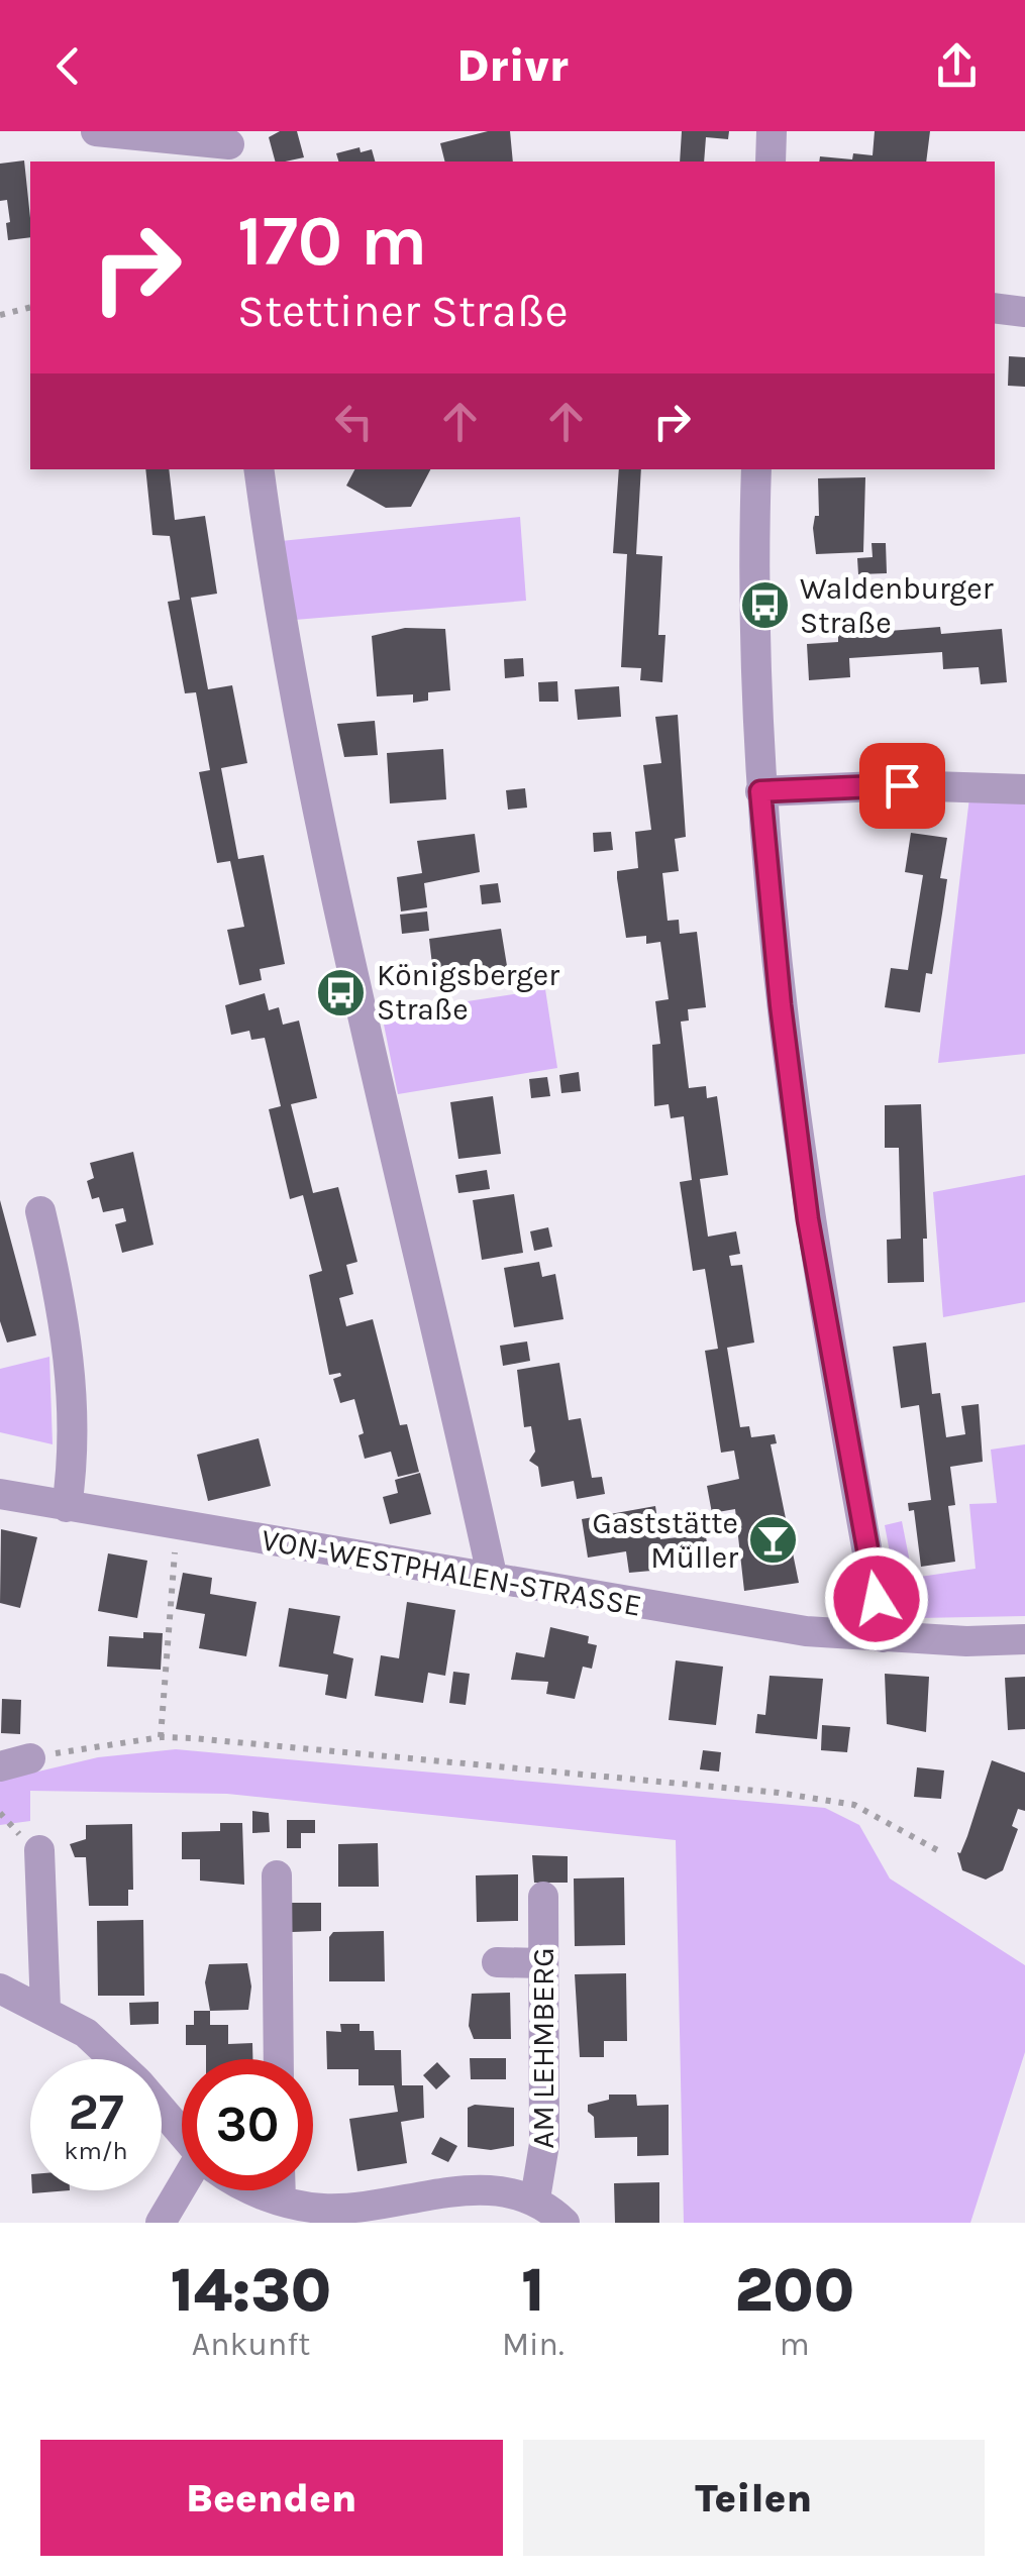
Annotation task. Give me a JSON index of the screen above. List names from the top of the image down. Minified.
{"streets":{"street":["VON-WESTPHALEN-STRASSE","AM LEHMBERG"]},"places":{"bus stop":["Waldenburger Straße","Königsberger Straße"],"bar":["Gaststätte Müller"]},"page":{"header":"Drivr","turn":["170 m","Stettiner Straße"],"speed":"27 km/h","limit":"30","eta":["14:30","Ankunft","1","Min.","200","m"],"buttons":["Beenden","Teilen"]}}
